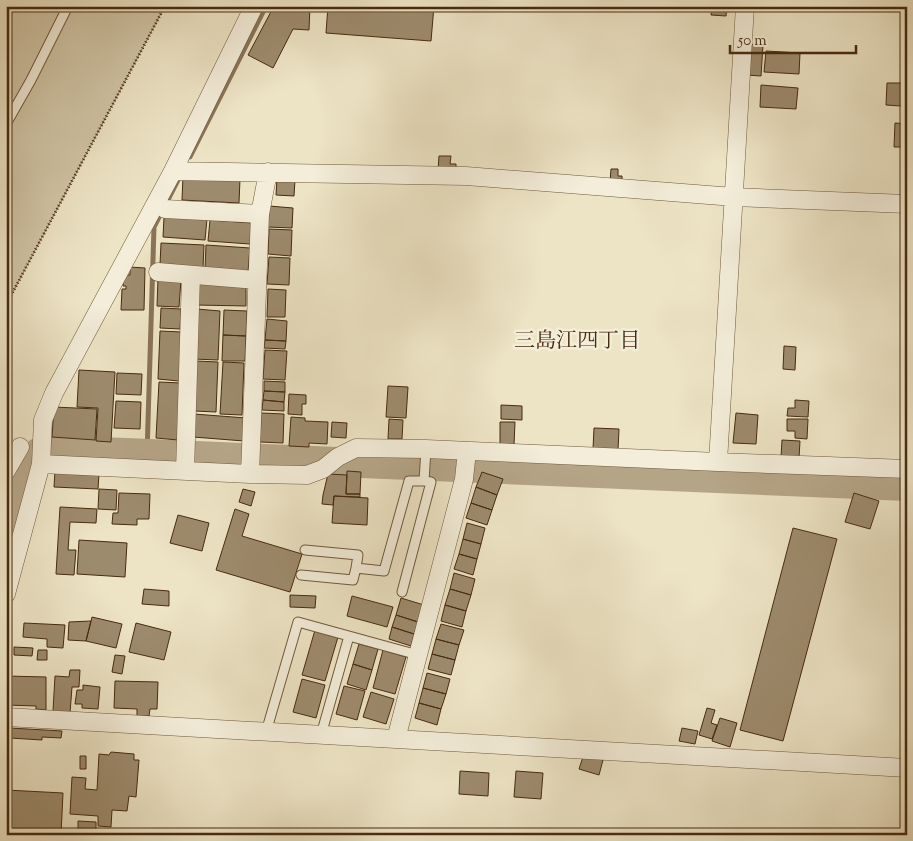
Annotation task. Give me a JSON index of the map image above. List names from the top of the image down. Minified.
{"districts":["三島江四丁目"],"scale_bar":"50 m"}
